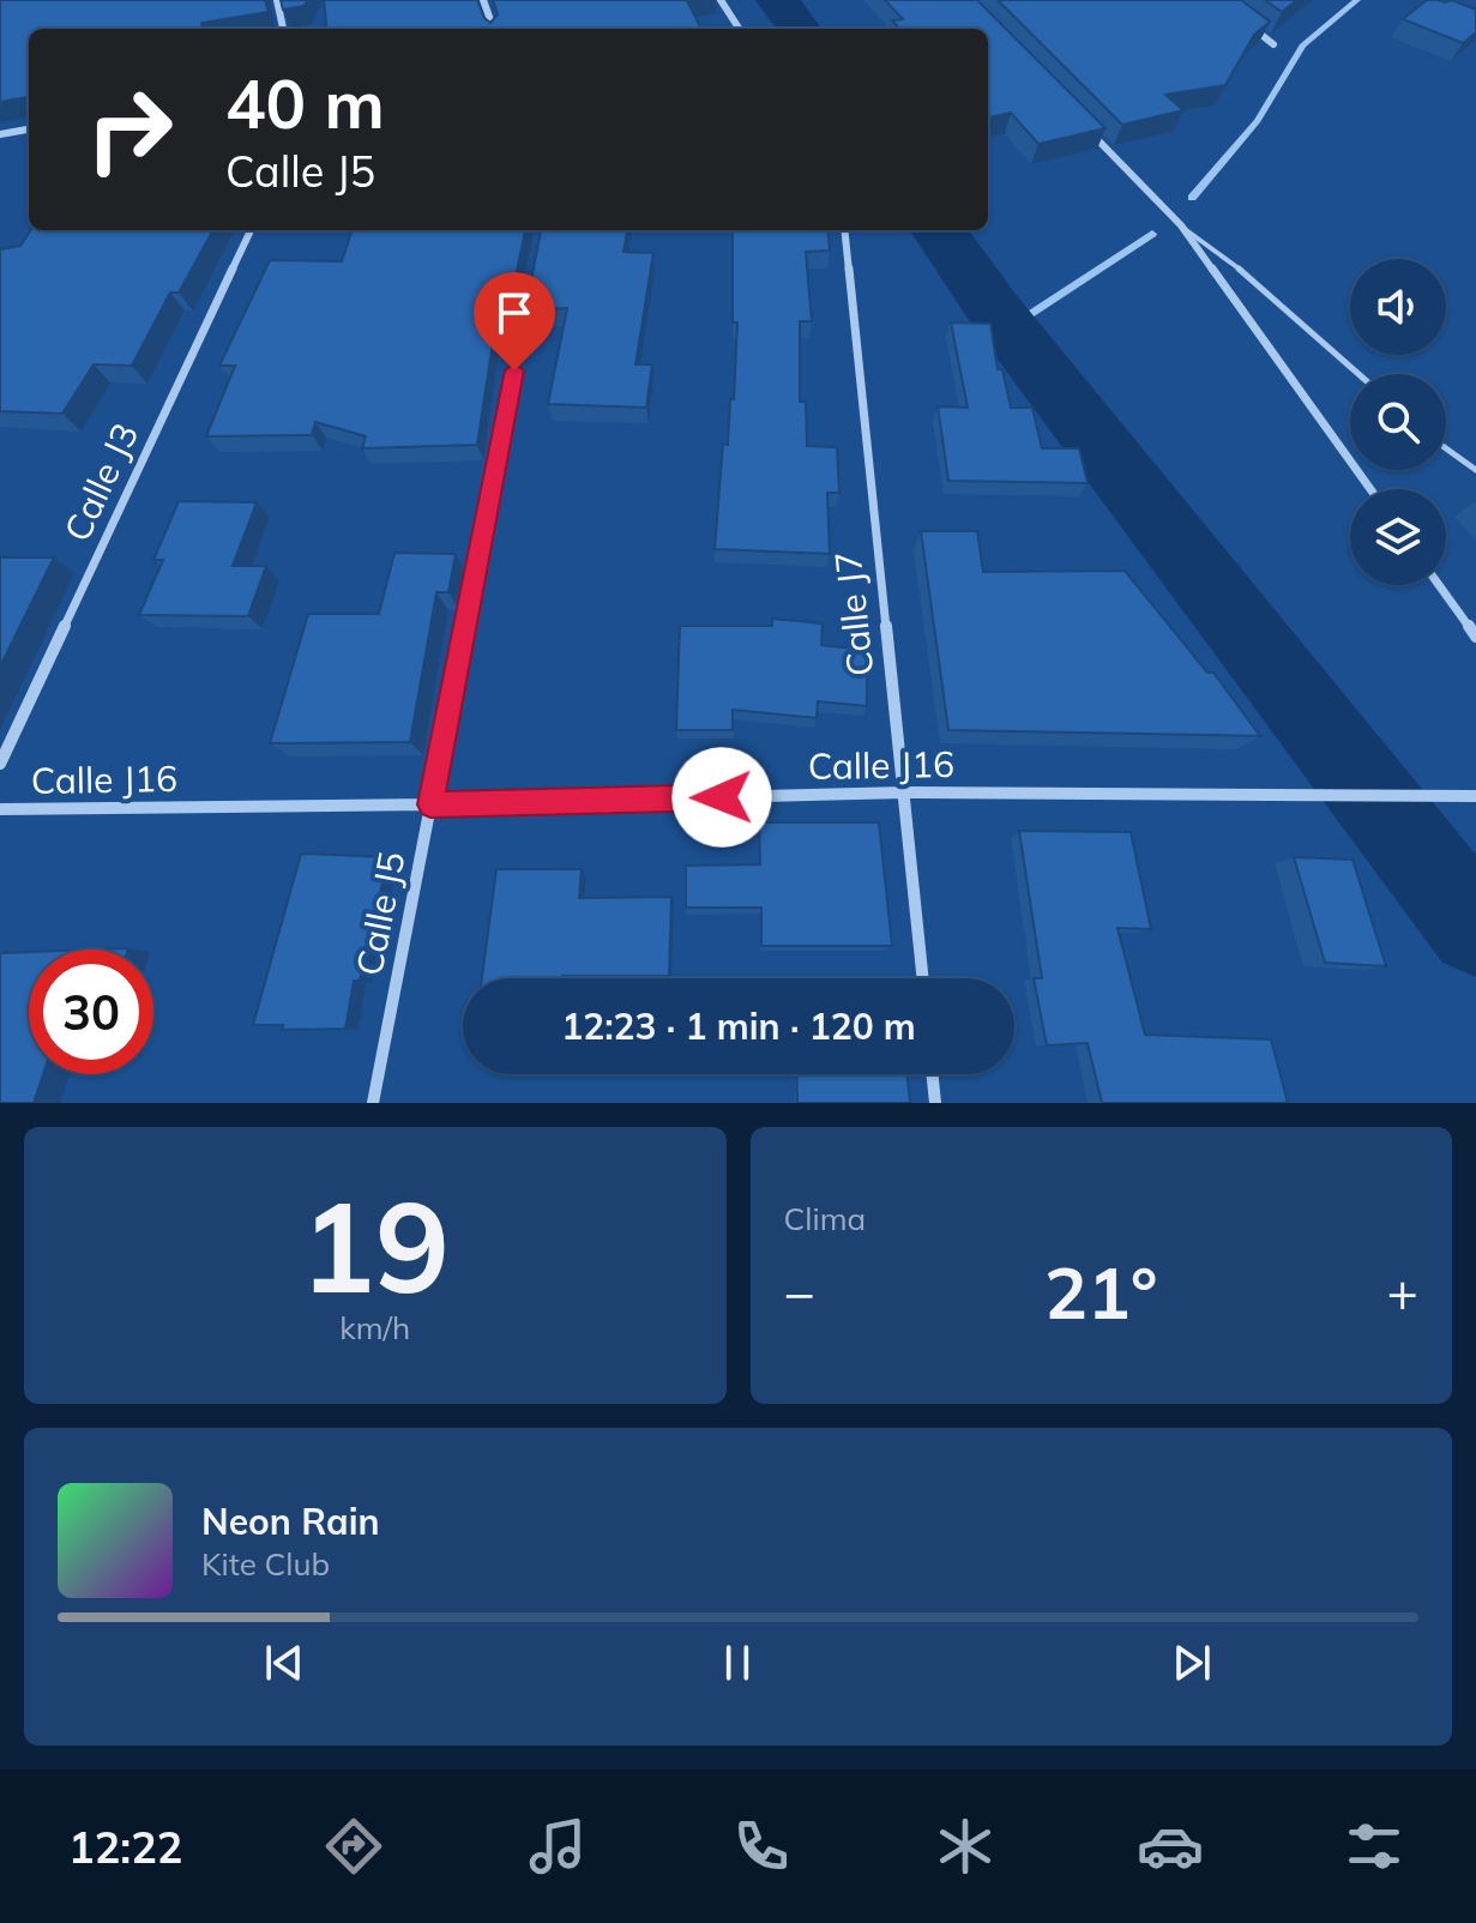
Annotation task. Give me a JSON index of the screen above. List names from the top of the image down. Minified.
{"streets":{"street":["Calle J3","Calle J7","Calle J16","Calle J5"]},"crossings":[["Calle J7","Calle J16"],["Calle J16","Calle J5"]],"page":{"turn":["40 m","Calle J5"],"limit":"30","trip":"12:23 · 1 min · 120 m","tile":[["19","km/h"],"Clima"],"heat":["−","21°","+"],"song":["Neon Rain","Kite Club"],"tabs":"12:22"}}
